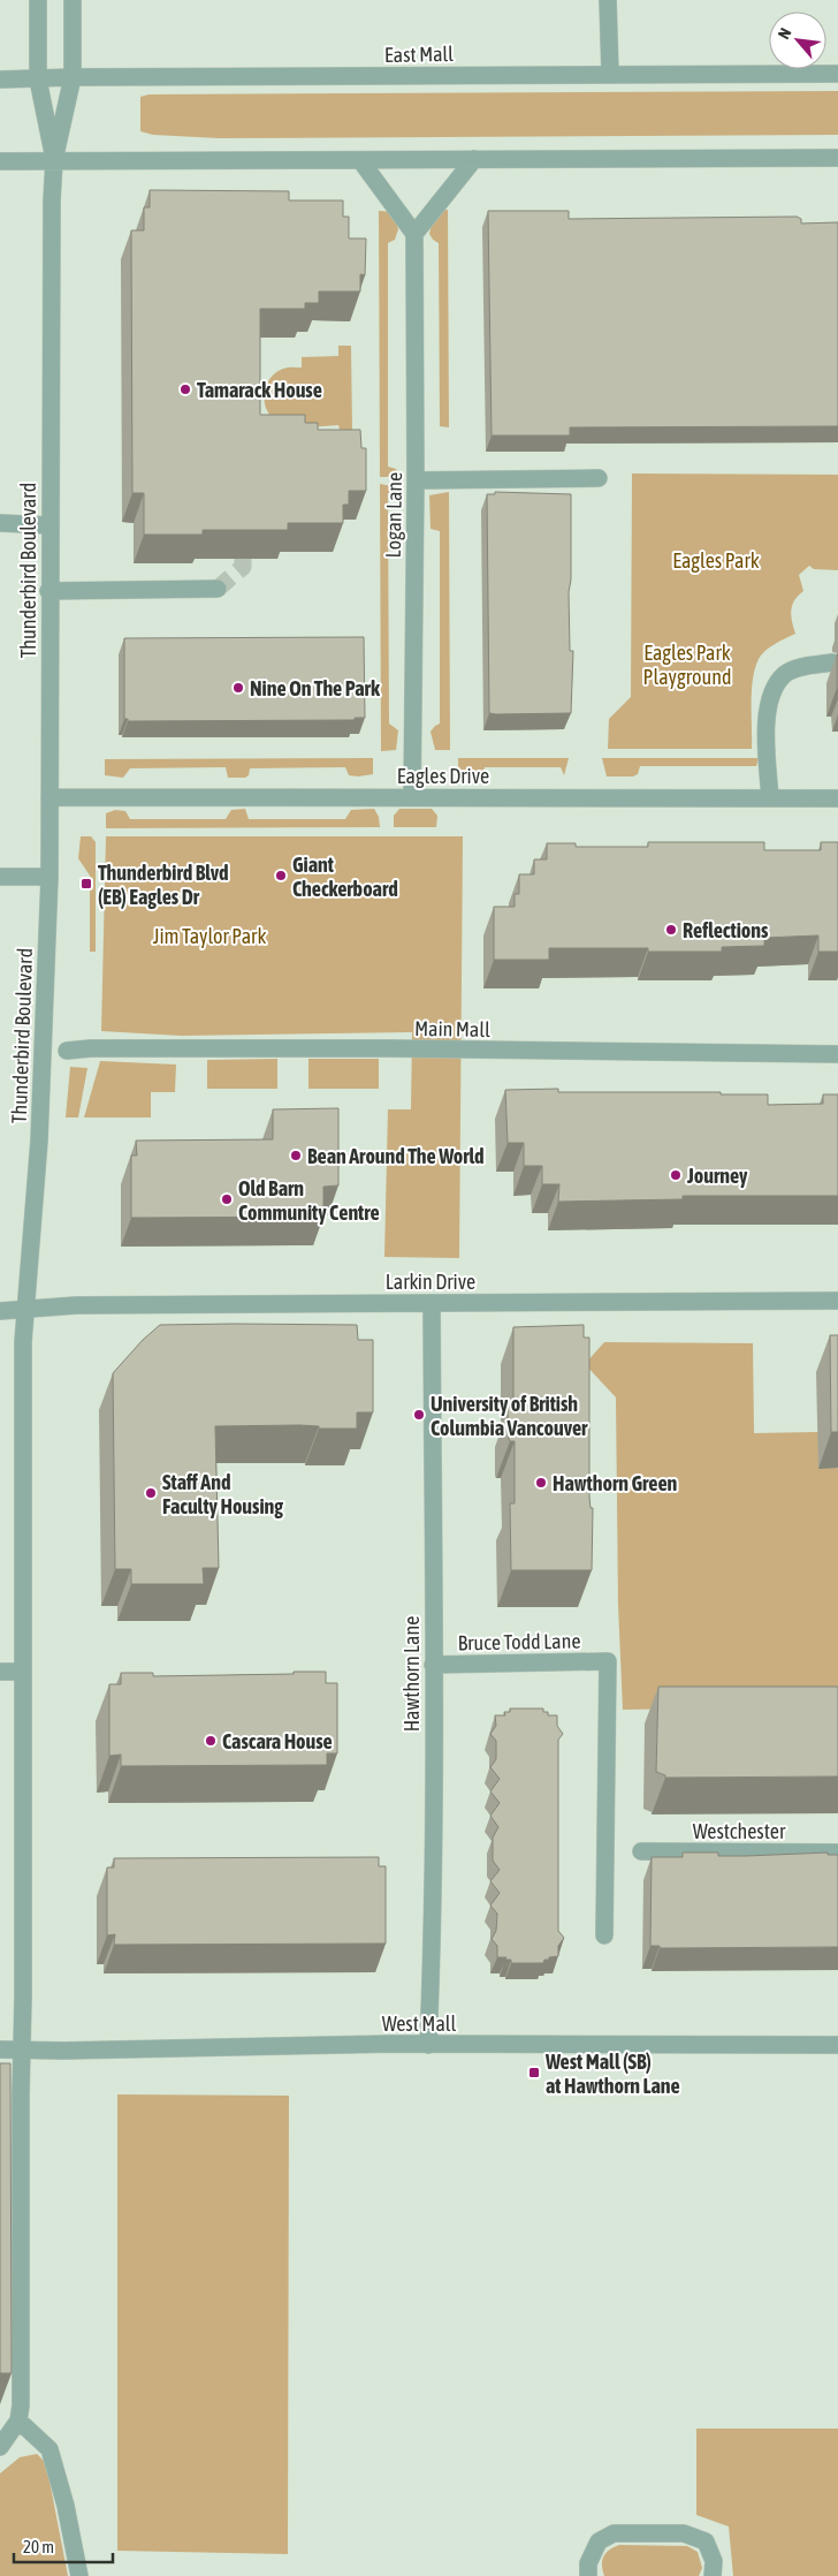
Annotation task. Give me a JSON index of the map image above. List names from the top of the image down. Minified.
{"streets":{"street":["East Mall","Logan Lane","Thunderbird Boulevard","Eagles Drive","Main Mall","Larkin Drive","Bruce Todd Lane","Hawthorn Lane","Westchester","West Mall"]},"crossings":[["East Mall","Thunderbird Boulevard"],["Logan Lane","Eagles Drive"],["Thunderbird Boulevard","Eagles Drive"],["Thunderbird Boulevard","Larkin Drive"],["Thunderbird Boulevard","West Mall"],["Larkin Drive","Hawthorn Lane"],["Bruce Todd Lane","Hawthorn Lane"],["Hawthorn Lane","West Mall"]],"parks":["Eagles Park","Eagles Park Playground","Jim Taylor Park"],"places":{"other":["Tamarack House","Nine On The Park","Giant Checkerboard","Reflections","Bean Around The World","Journey","Old Barn Community Centre","University of British Columbia Vancouver","Hawthorn Green","Staff And Faculty Housing","Cascara House"],"transit":["Thunderbird Blvd (EB) Eagles Dr","West Mall (SB) at Hawthorn Lane"]},"scale_bar":"20 m","north":"top left"}
